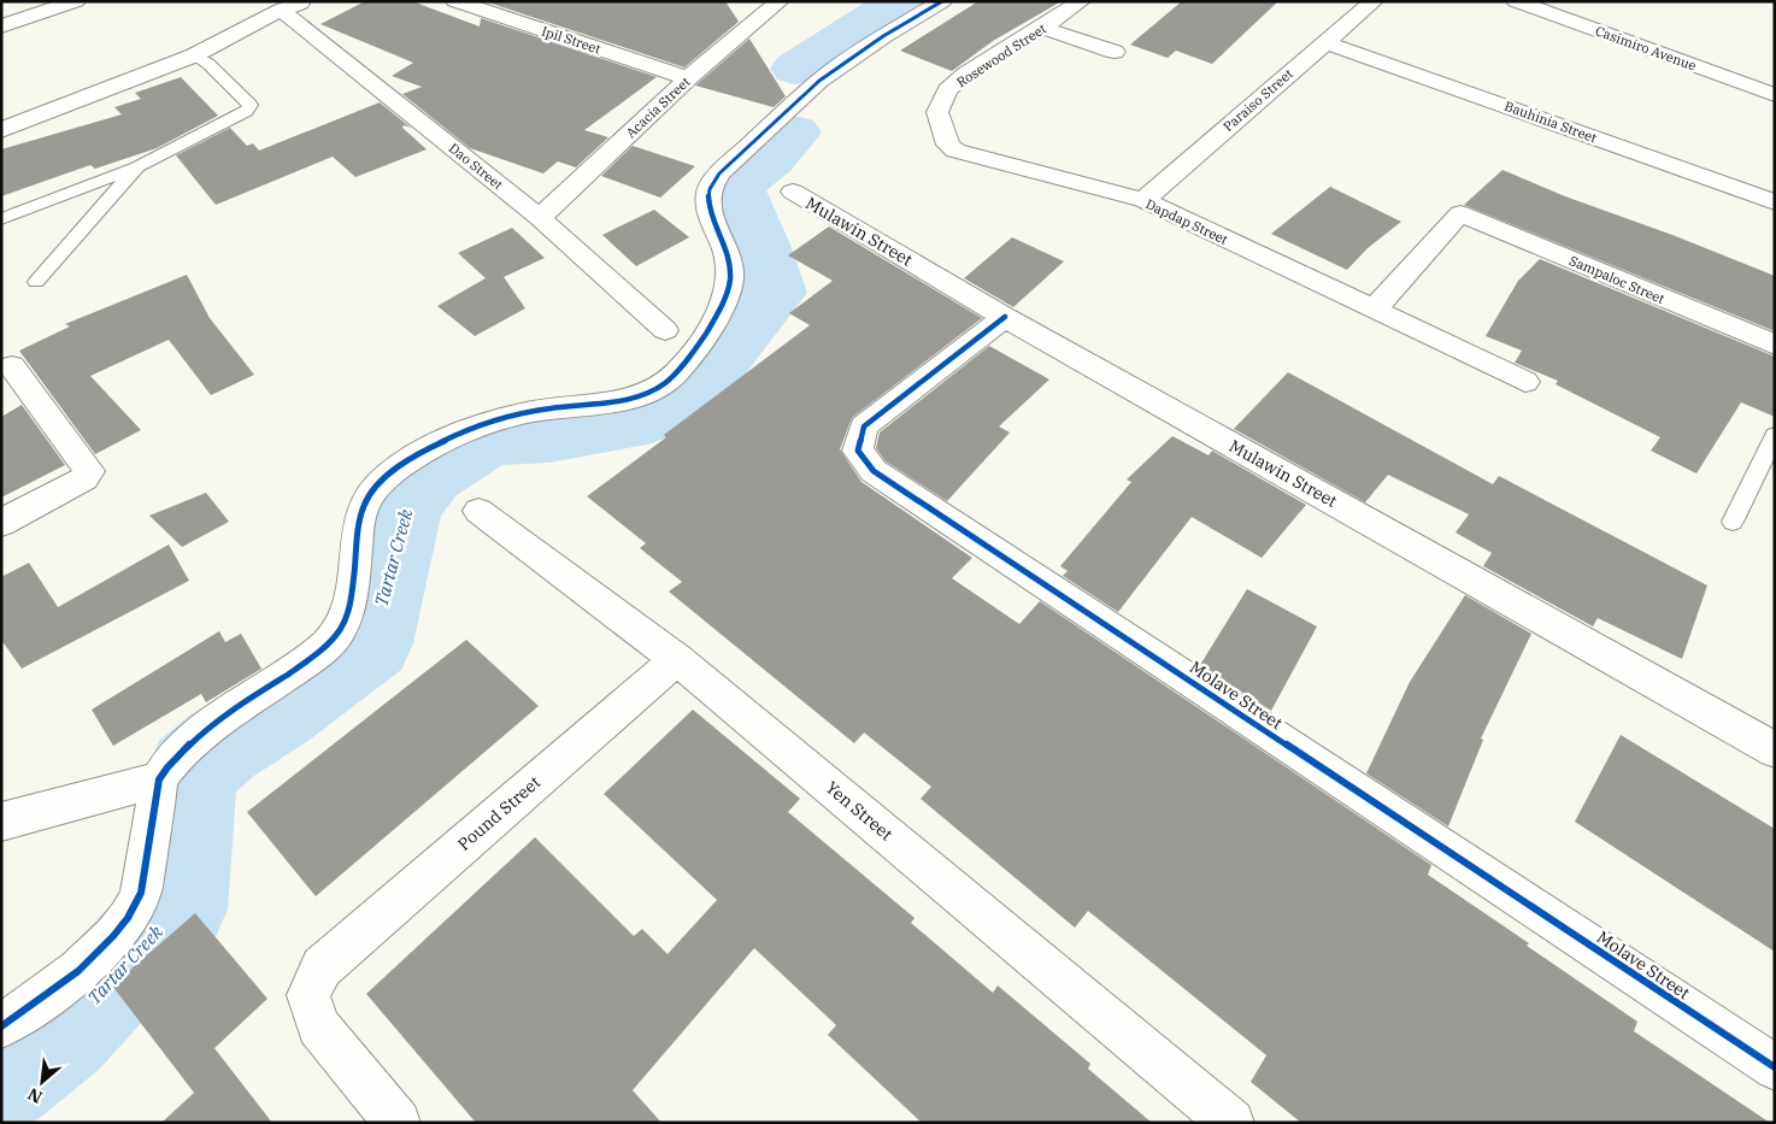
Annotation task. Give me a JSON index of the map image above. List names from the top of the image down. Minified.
{"streets":{"street":["Ipil Street","Casimiro Avenue","Rosewood Street","Paraiso Street","Acacia Street","Bauhinia Street","Dao Street","Dapdap Street","Mulawin Street","Sampaloc Street","Molave Street","Yen Street","Pound Street"]},"crossings":[["Ipil Street","Acacia Street"],["Rosewood Street","Dapdap Street"],["Paraiso Street","Bauhinia Street"],["Paraiso Street","Dapdap Street"],["Acacia Street","Dao Street"],["Dapdap Street","Sampaloc Street"],["Mulawin Street","Molave Street"],["Yen Street","Pound Street"]],"water":["Tartar Creek"],"north":"bottom left"}
